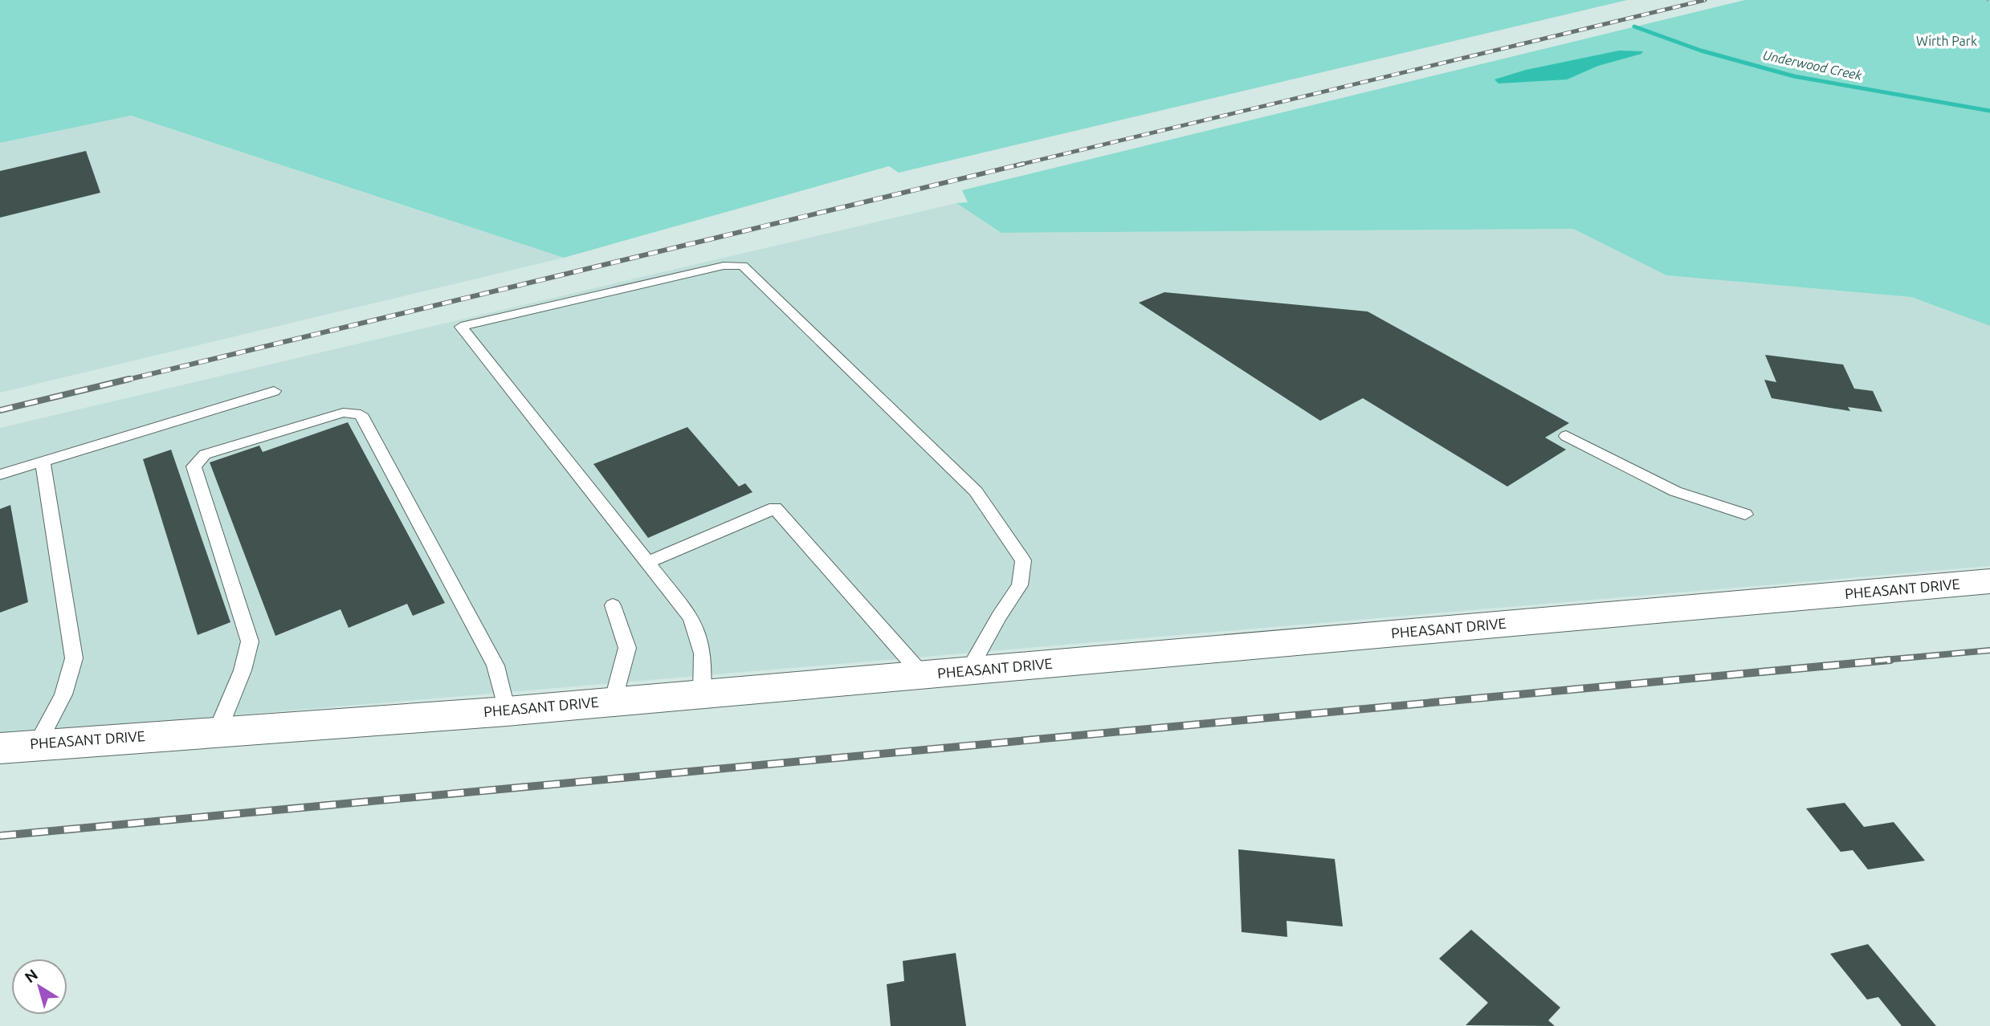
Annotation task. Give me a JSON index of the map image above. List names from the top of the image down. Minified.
{"streets":{"street":["PHEASANT DRIVE"]},"water":["Underwood Creek"],"parks":["Wirth Park"],"north":"top left"}
